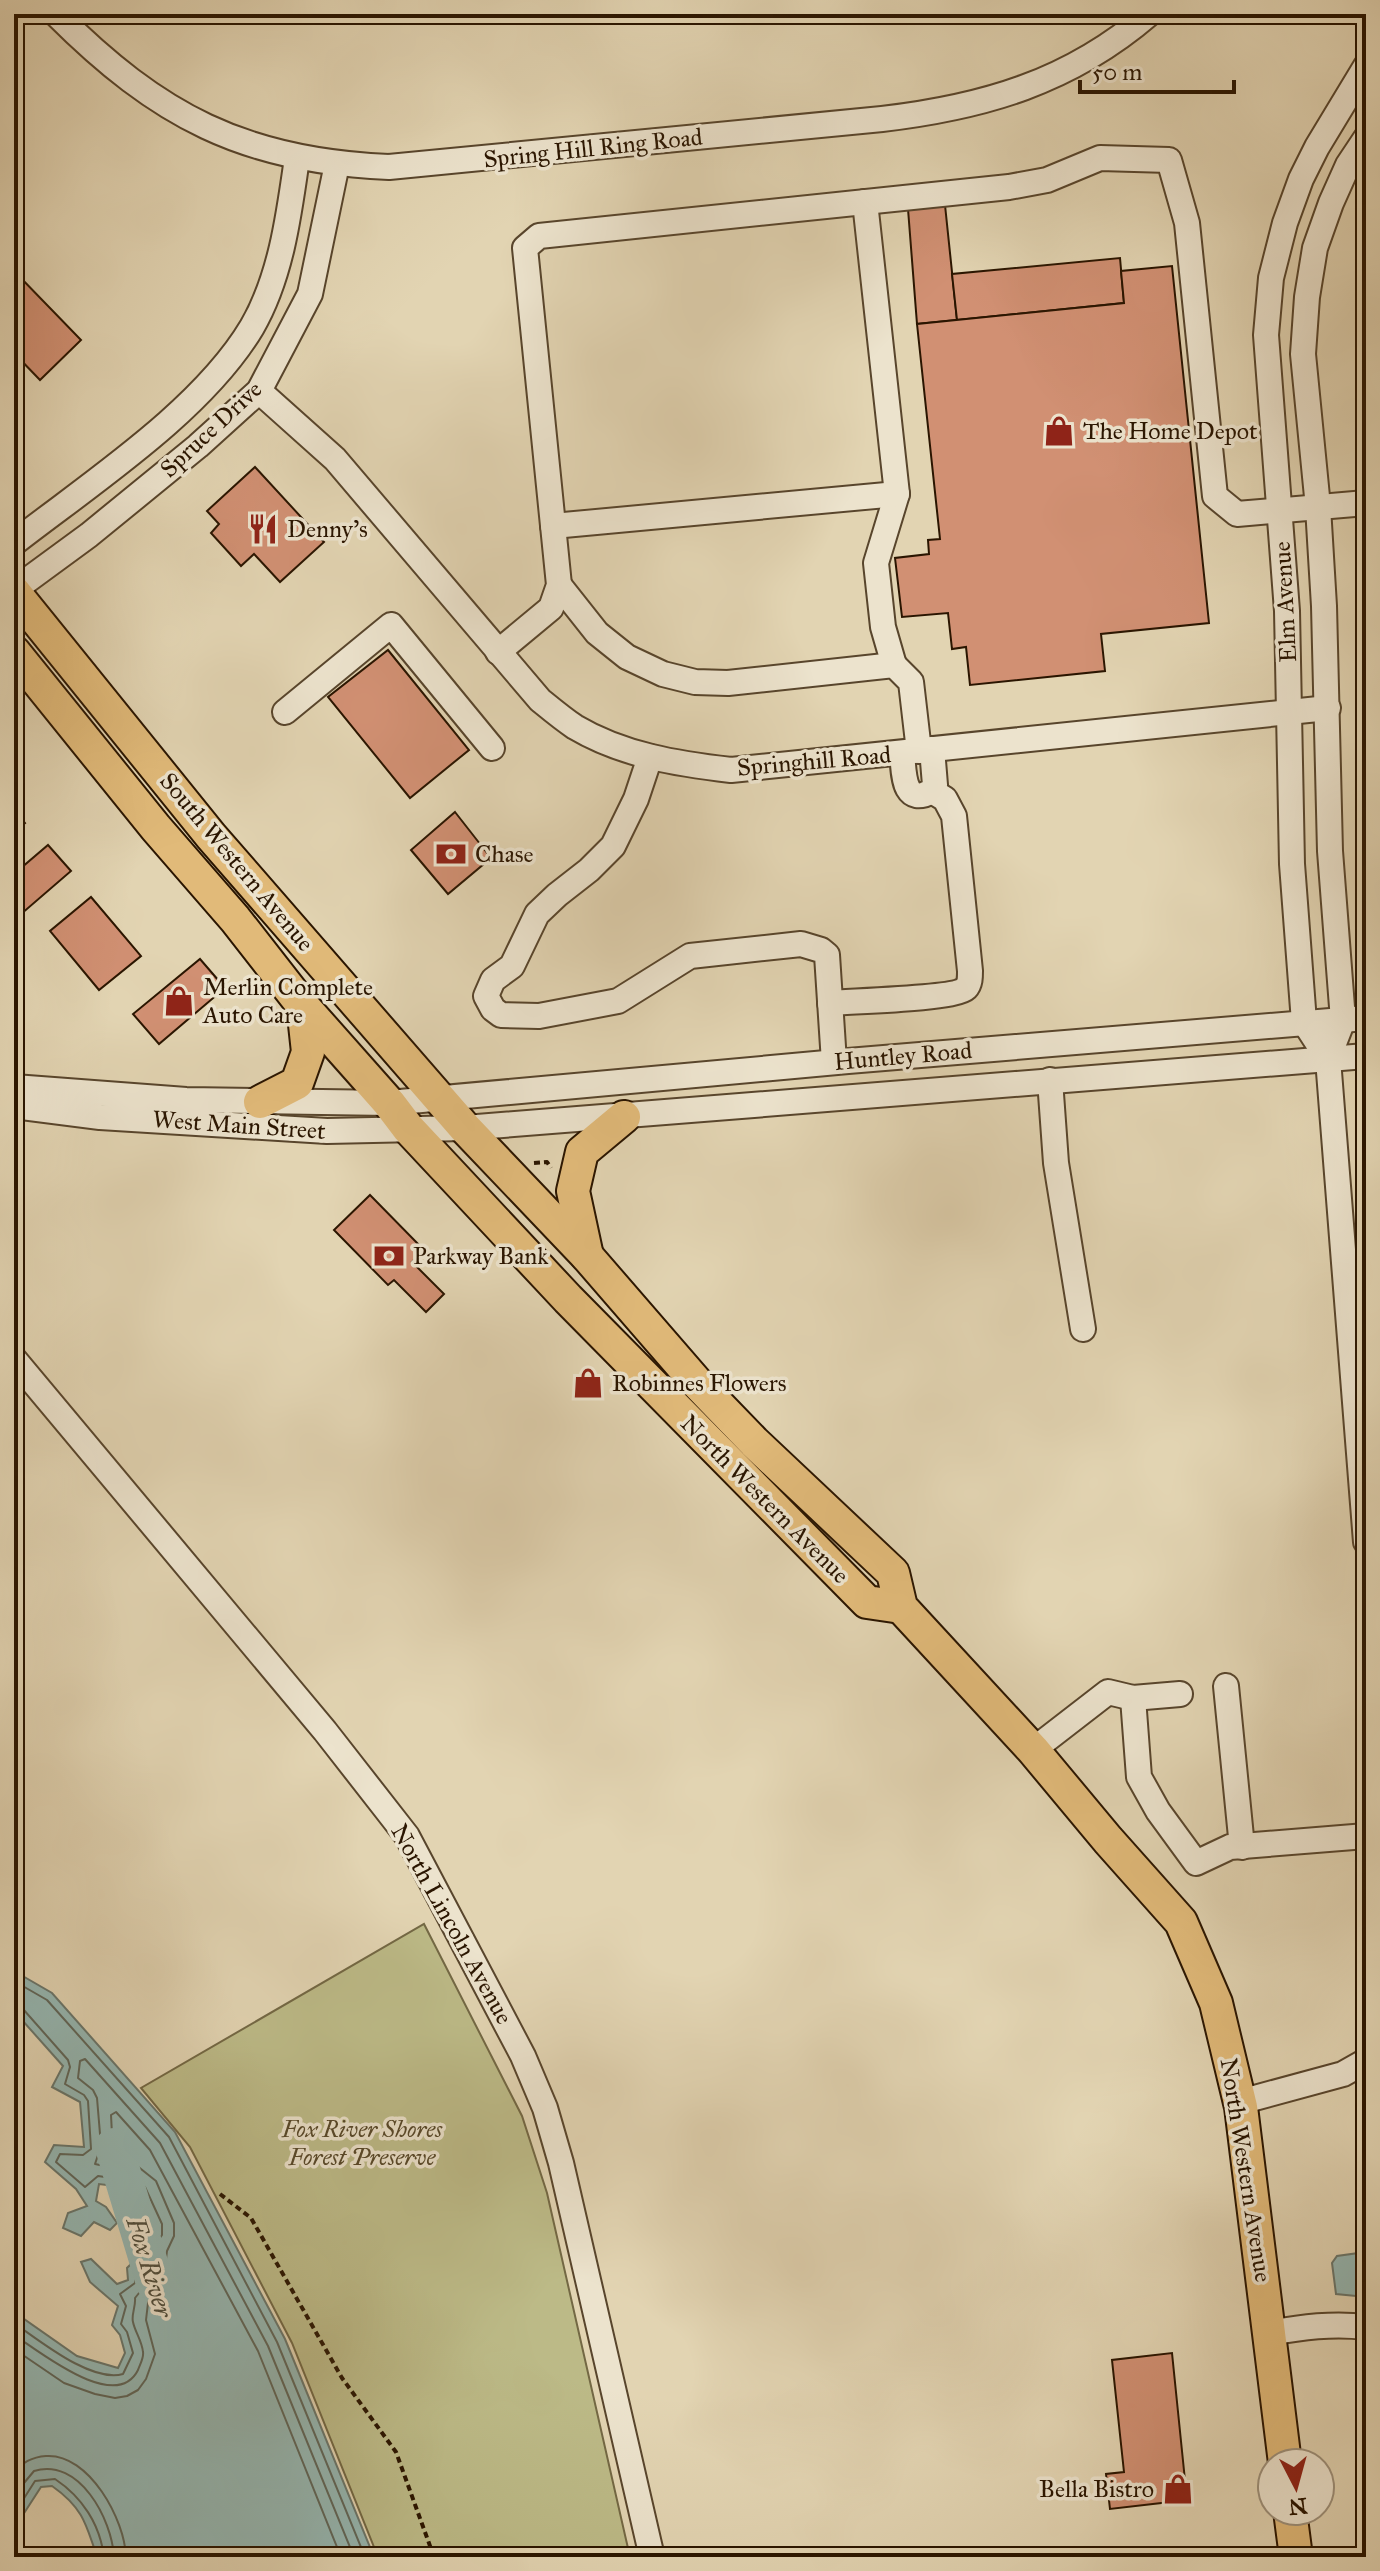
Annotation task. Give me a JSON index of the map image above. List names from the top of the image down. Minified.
{"streets":{"main road":["South Western Avenue","North Western Avenue"],"street":["Spring Hill Ring Road","Spruce Drive","Elm Avenue","Springhill Road","Huntley Road","West Main Street","North Lincoln Avenue"]},"crossings":[["Spring Hill Ring Road","Spruce Drive"],["Spruce Drive","Springhill Road"],["Spruce Drive","South Western Avenue"],["Elm Avenue","Springhill Road"],["Elm Avenue","Huntley Road"],["South Western Avenue","Huntley Road"],["South Western Avenue","West Main Street"],["South Western Avenue","North Western Avenue"],["Huntley Road","West Main Street"],["Huntley Road","North Western Avenue"],["West Main Street","North Western Avenue"]],"water":["Fox River"],"parks":["Fox River Shores Forest Preserve"],"places":{"shop":["The Home Depot","Merlin Complete Auto Care","Robinnes Flowers","Bella Bistro"],"restaurant":["Denny's"],"bank":["Chase","Parkway Bank"]},"scale_bar":"50 m","north":"bottom"}
